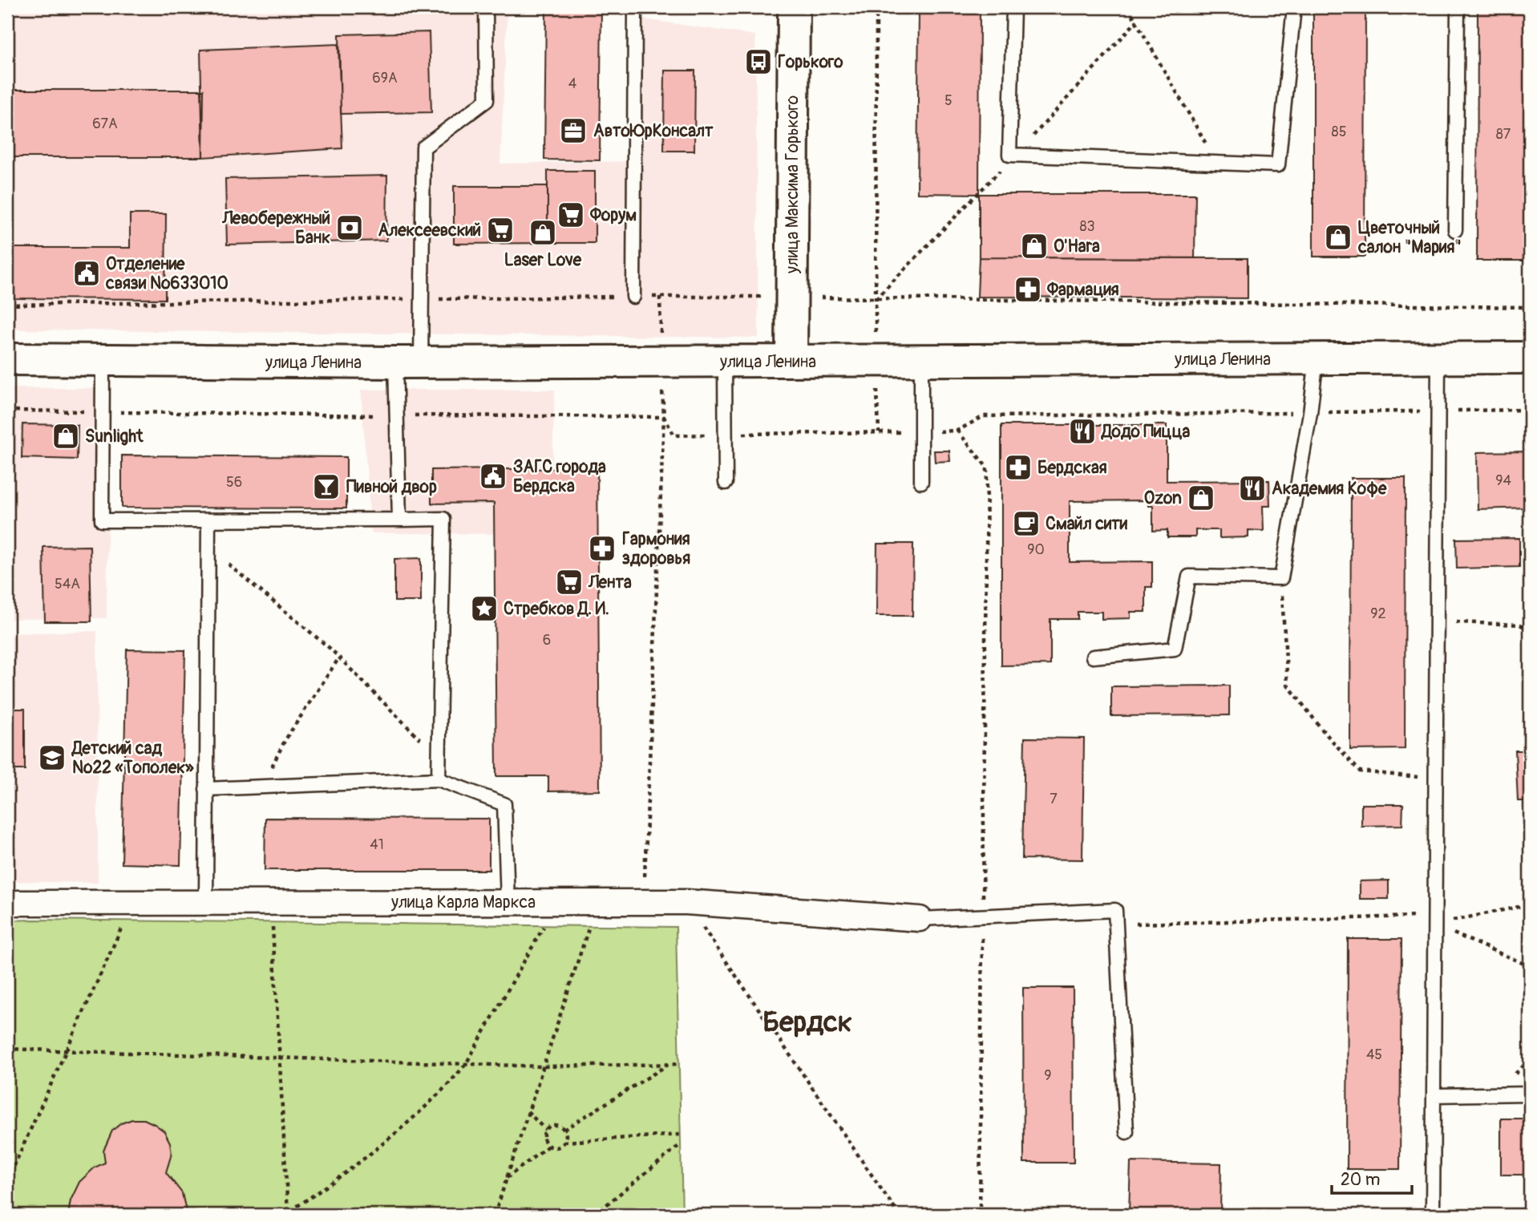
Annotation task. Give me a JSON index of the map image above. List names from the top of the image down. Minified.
{"streets":{"main road":["улица Максима Горького","улица Ленина"],"street":["улица Карла Маркса"]},"crossings":[["улица Максима Горького","улица Ленина"]],"districts":["Бердск"],"places":{"bus stop":["Горького"],"office":["АвтоЮрКонсалт"],"supermarket":["Форум","Алексеевский","Лента"],"bank":["Левобережный Банк"],"shop":["Laser Love","Цветочный салон \"Мария\"","O'Hara","Sunlight","Ozon"],"public building":["Отделение связи №633010","ЗАГС города Бердска"],"pharmacy":["Фармация","Бердская","Гармония здоровья"],"restaurant":["Додо Пицца","Академия Кофе"],"bar":["Пивной двор"],"cafe":["Смайл сити"],"place":["Стребков Д. И."],"school or university":["Детский сад №22 «Тополек»"]},"house_numbers":["69А","4","5","67А","85","87","83","94","56","90","54А","92","6","7","41","45","9"],"scale_bar":"20 m"}
